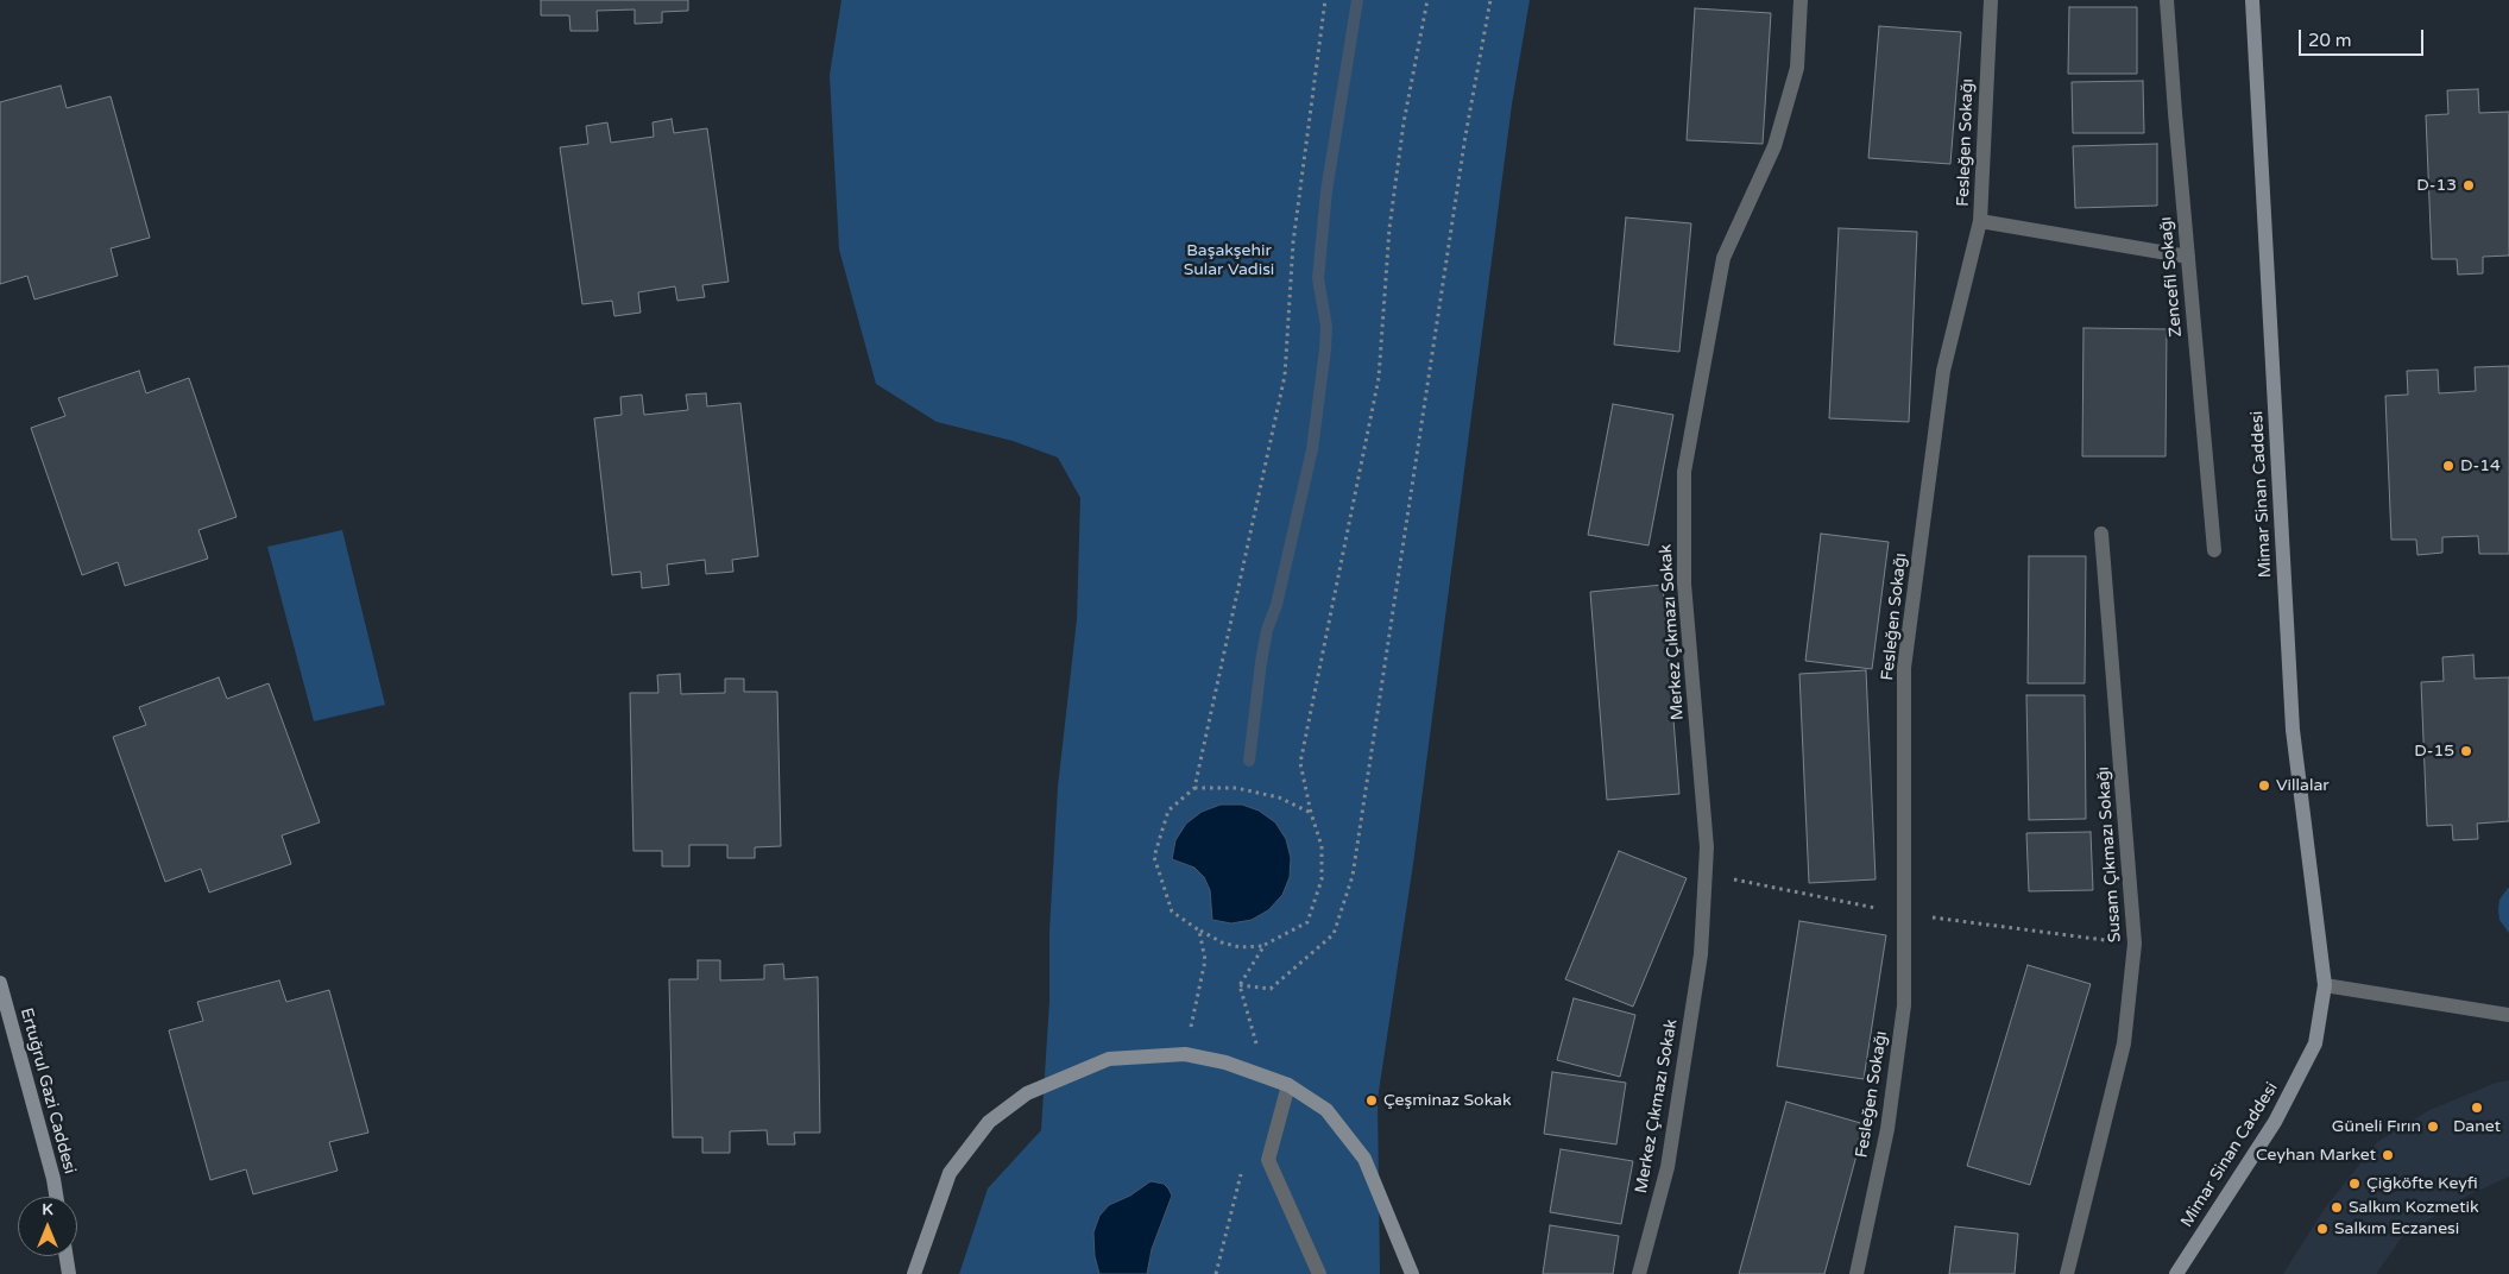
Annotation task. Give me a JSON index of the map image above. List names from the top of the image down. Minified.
{"streets":{"street":["Fesleğen Sokağı","Zencefil Sokağı","Mimar Sinan Caddesi","Merkez Çıkmazı Sokak","Susam Çıkmazı Sokağı","Ertuğrul Gazi Caddesi"]},"parks":["Başakşehir Sular Vadisi"],"places":["D-13","D-14","D-15","Villalar","Çeşminaz Sokak","Danet","Güneli Fırın","Ceyhan Market","Çiğköfte Keyfi","Salkım Kozmetik","Salkım Eczanesi"],"scale_bar":"20 m","north":"top"}
